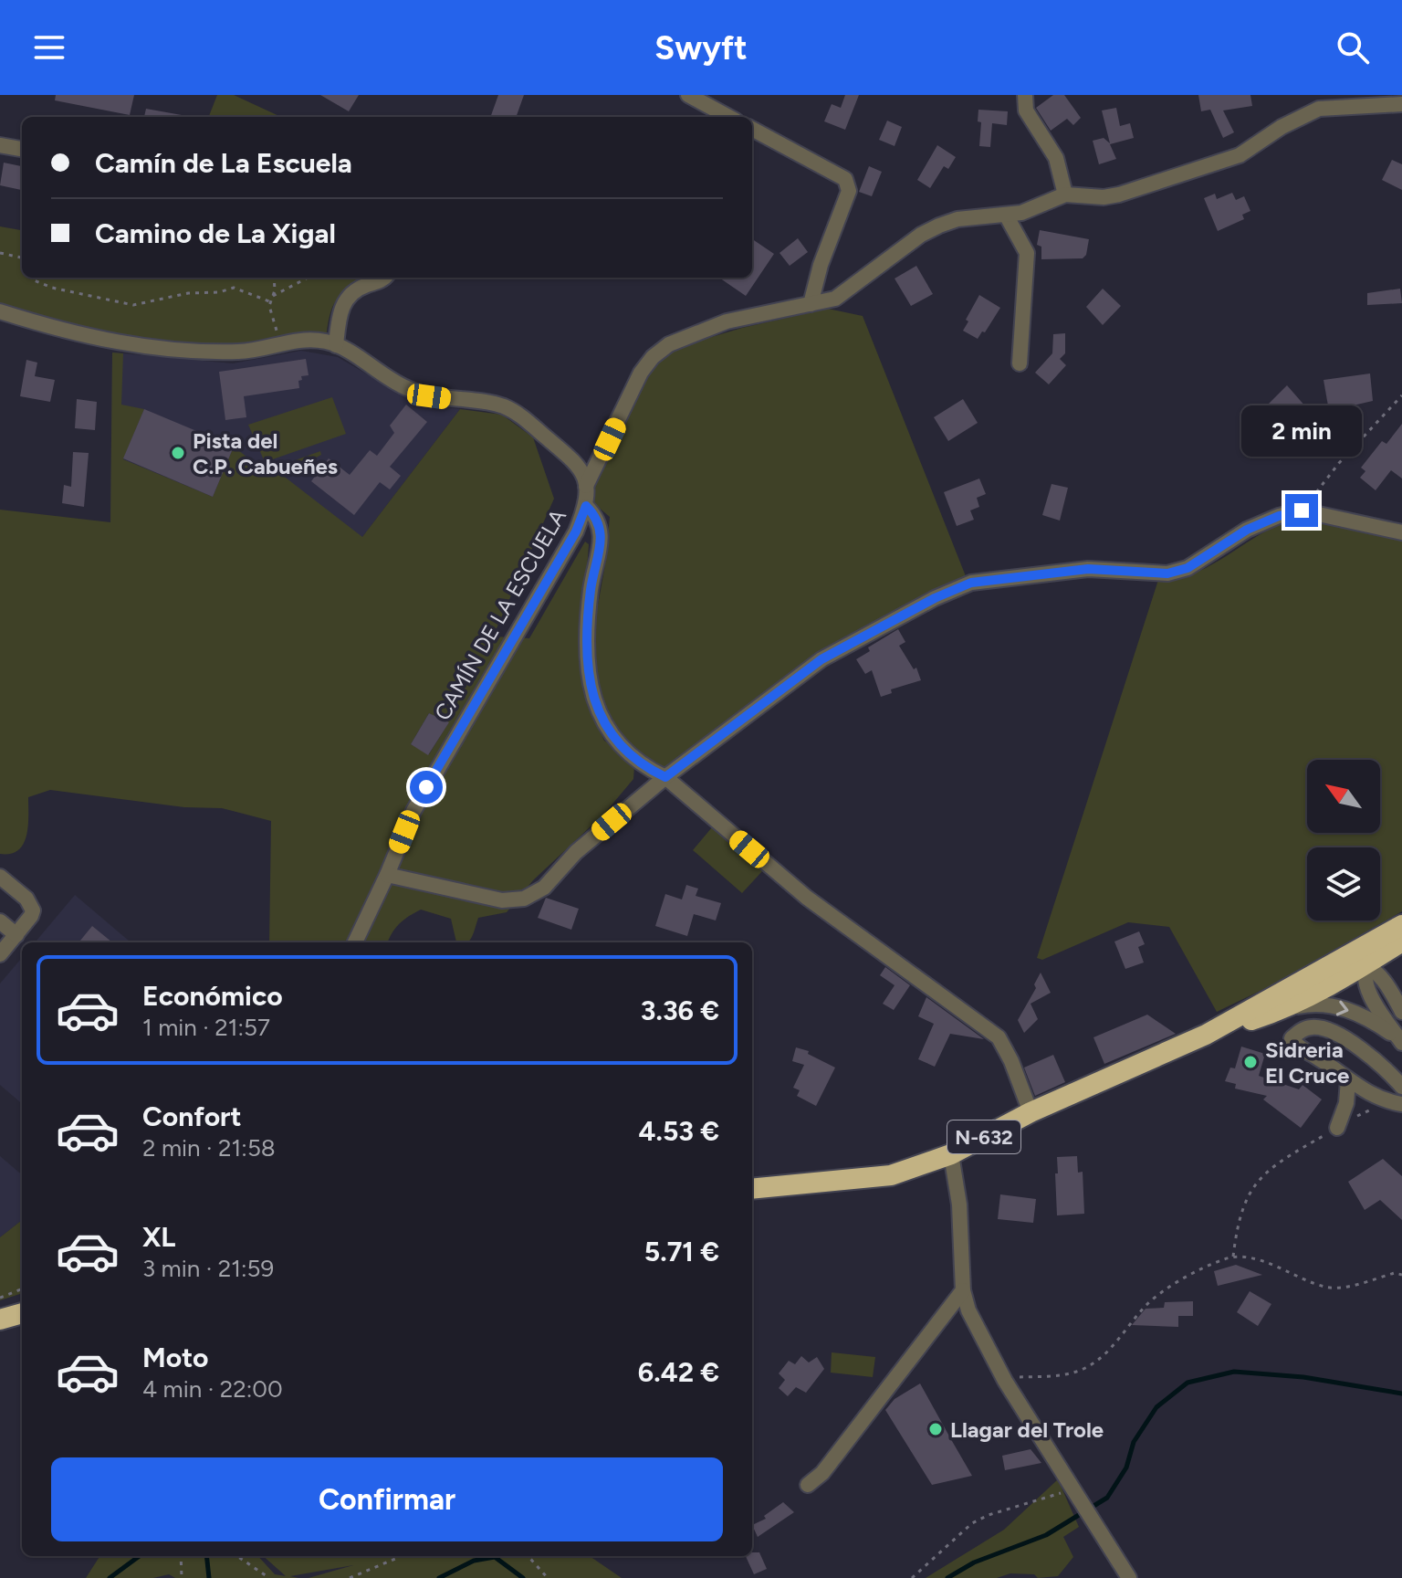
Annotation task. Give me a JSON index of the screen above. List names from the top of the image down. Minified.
{"streets":{"highway":["N-632"],"street":["CAMÍN DE LA ESCUELA"]},"places":["Pista del C.P. Cabueñes","Sidreria El Cruce","Llagar del Trole"],"north":"top left","page":{"header":"Swyft","banner":["Camín de La Escuela","Camino de La Xigal"],"bubble":"2 min","list":[{"name":"Económico","note":"1 min · 21:57","value":"3.36 €"},{"name":"Confort","note":"2 min · 21:58","value":"4.53 €"},{"name":"XL","note":"3 min · 21:59","value":"5.71 €"},{"name":"Moto","note":"4 min · 22:00","value":"6.42 €"}],"buttons":"Confirmar"}}
